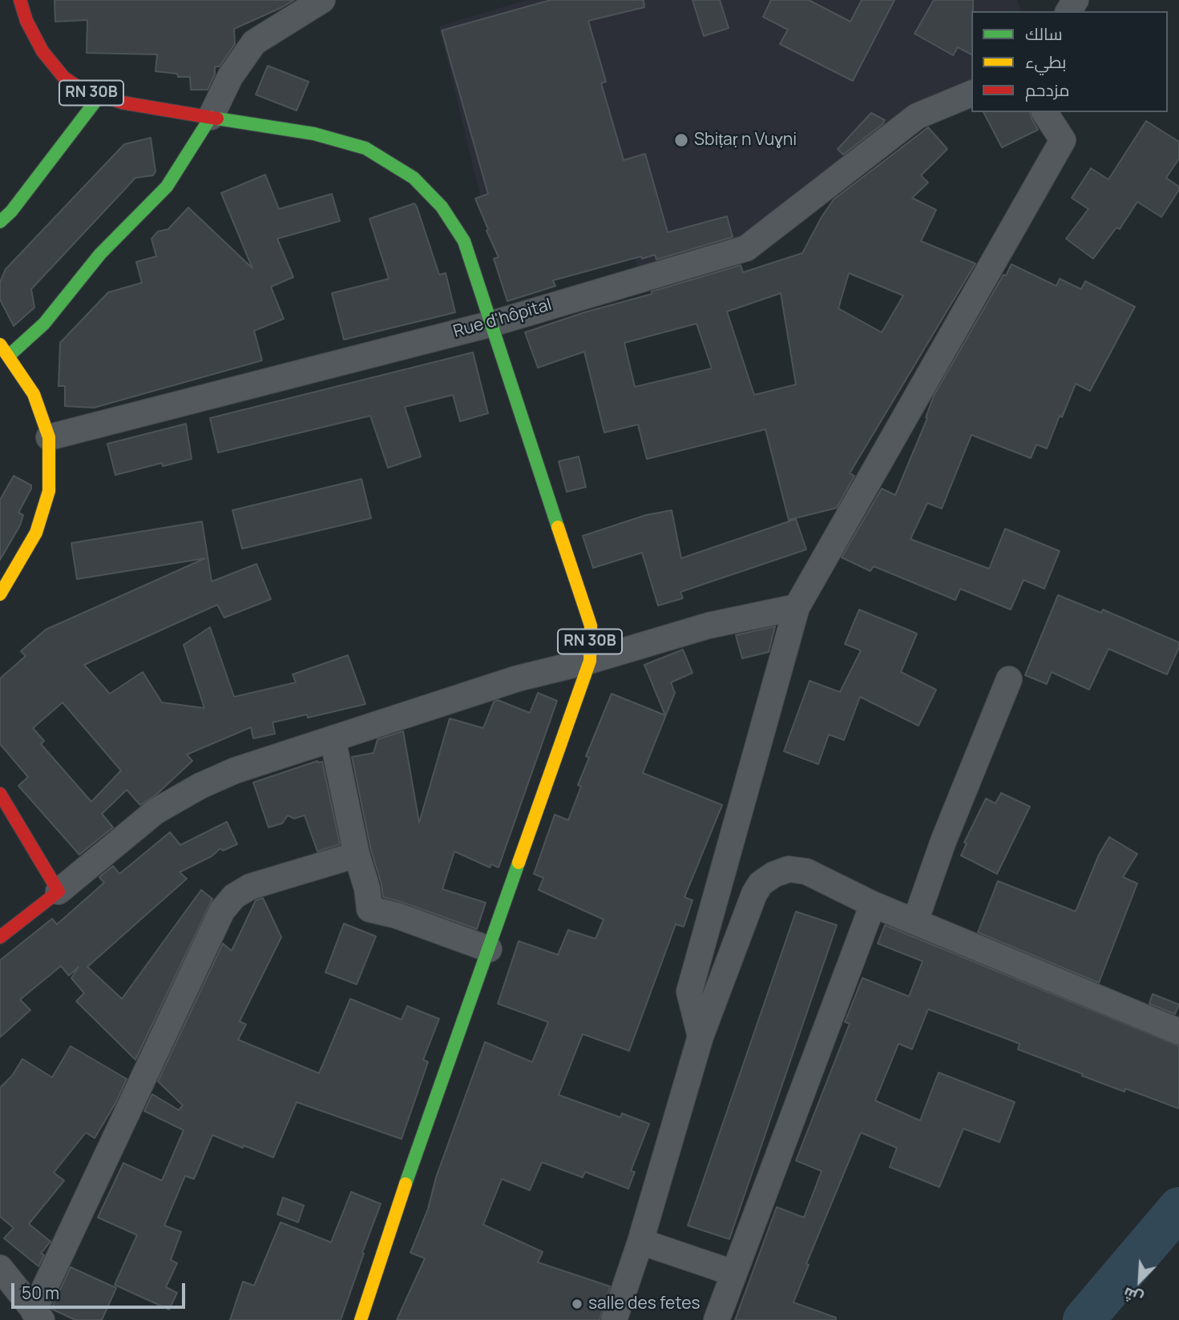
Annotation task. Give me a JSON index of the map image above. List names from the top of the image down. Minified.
{"streets":{"main road":["RN 30B"],"street":["Rue d'hôpital"]},"crossings":[["RN 30B","Rue d'hôpital"]],"places":["Sbiṭaṛ n Vuɣni","salle des fetes"],"legend":["سالك","بطيء","مزدحم"],"scale_bar":"50 m","north":"bottom left"}
